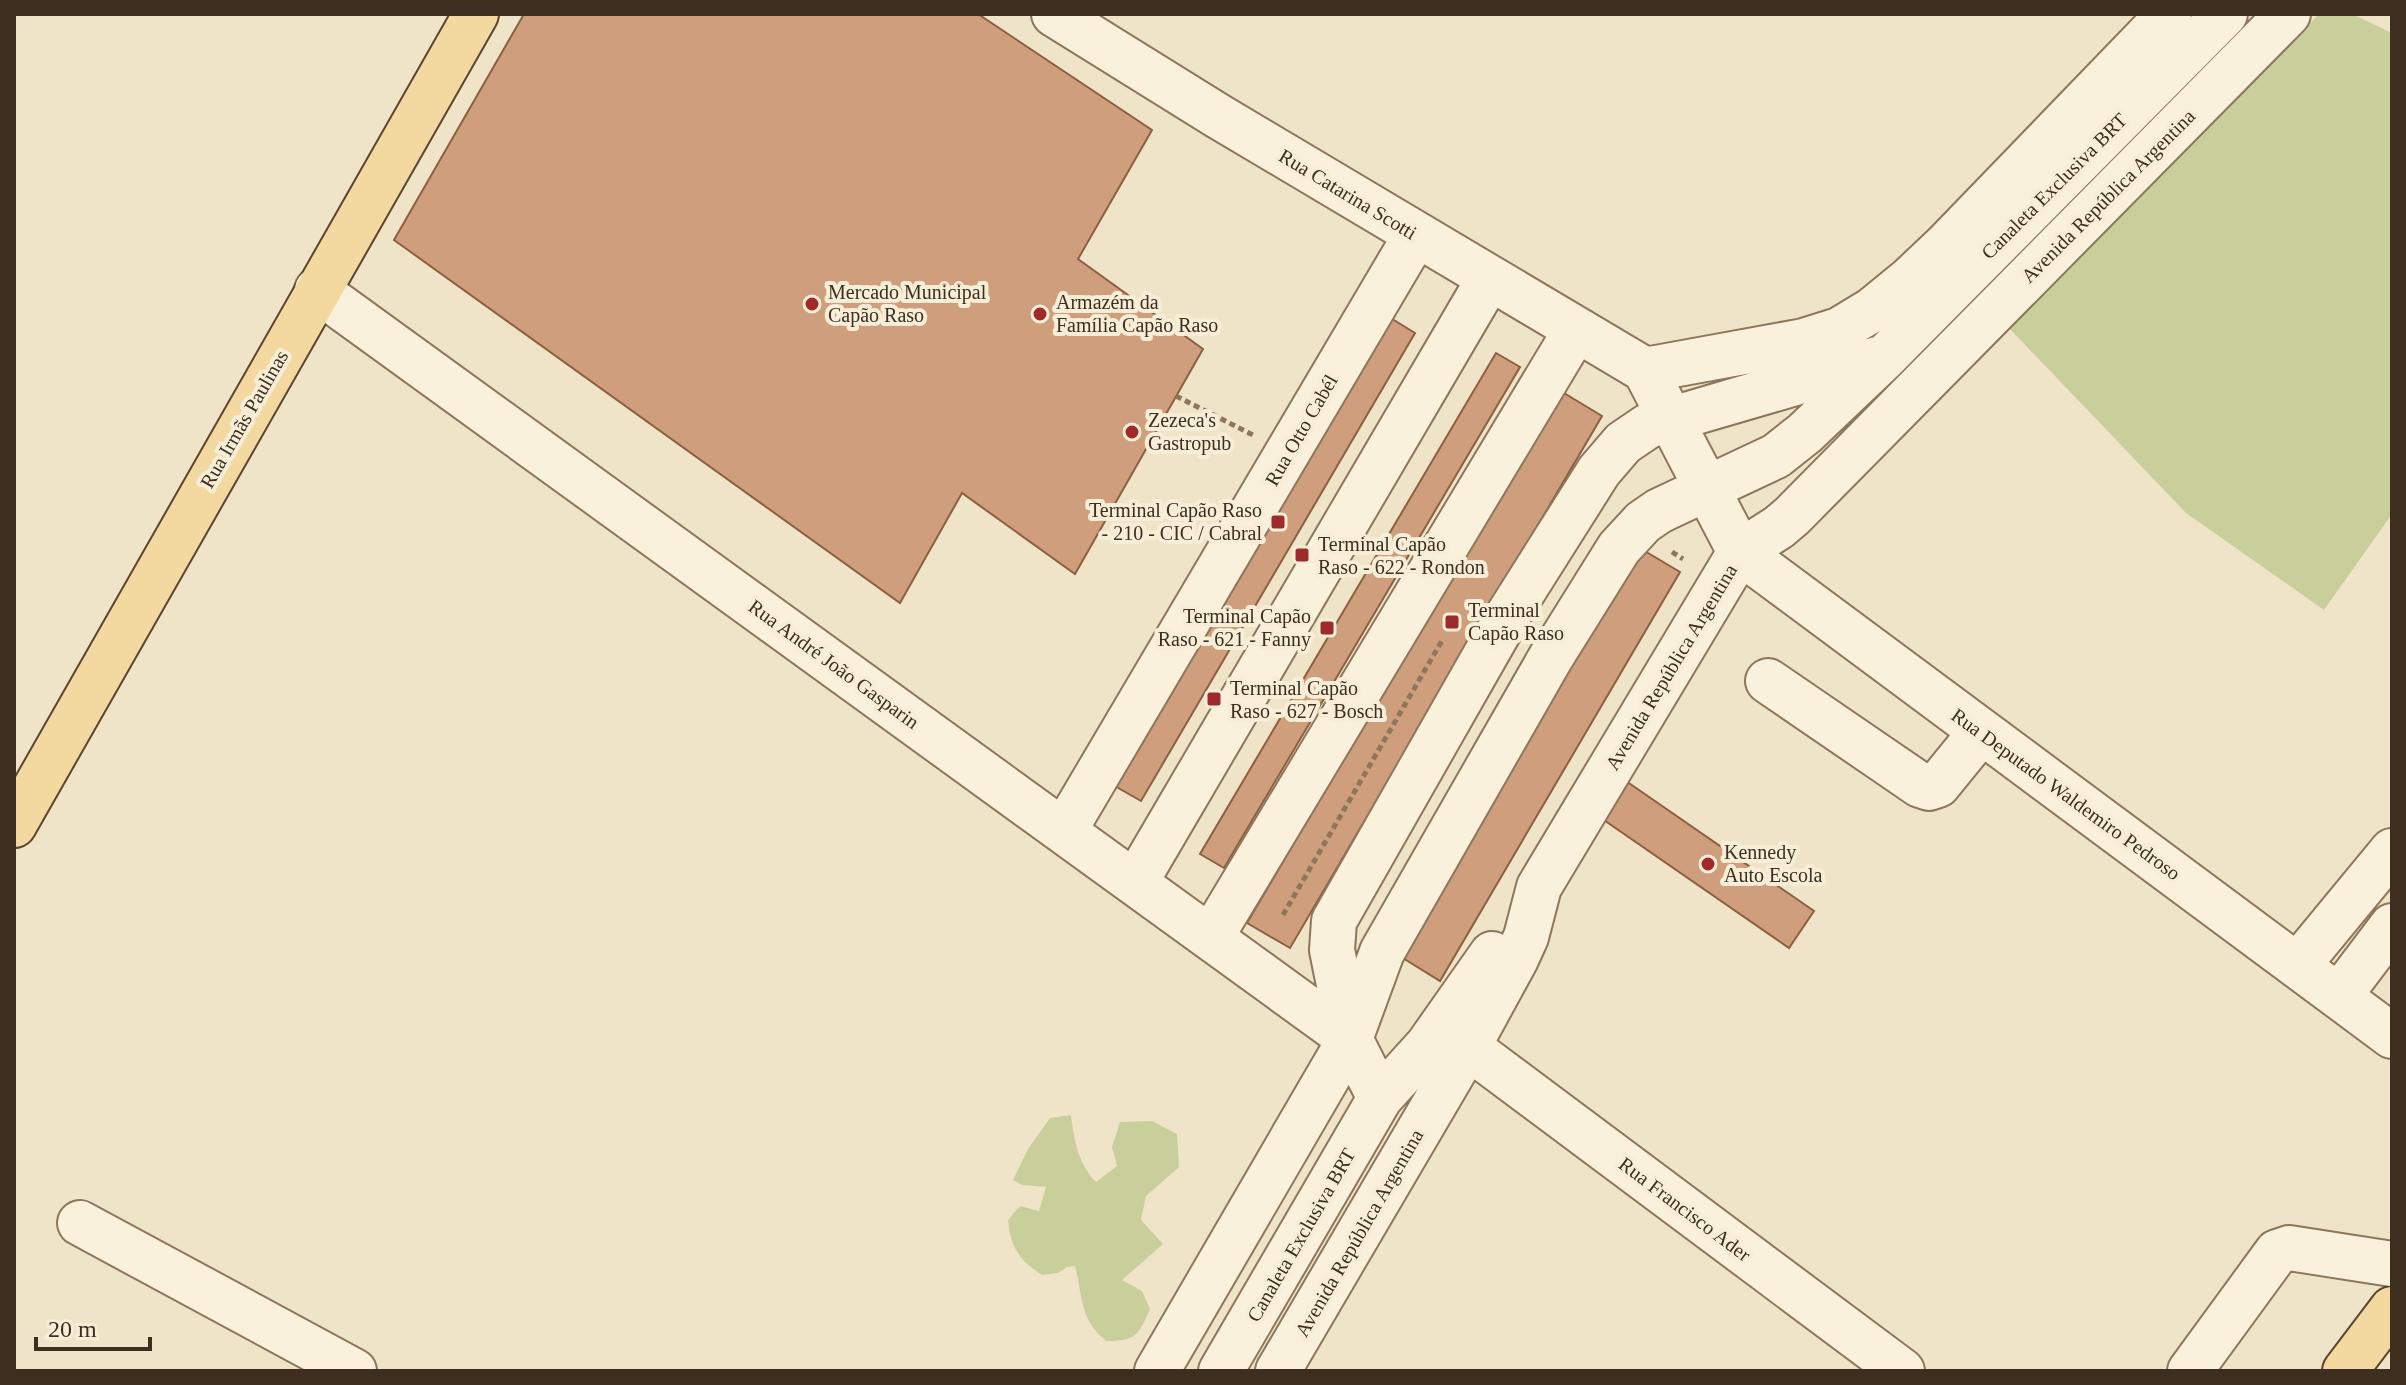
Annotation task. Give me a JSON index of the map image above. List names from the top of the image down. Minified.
{"streets":{"main road":["Rua Irmãs Paulinas"],"street":["Canaleta Exclusiva BRT","Rua Catarina Scotti","Avenida República Argentina","Rua Otto Cabél","Rua André João Gasparin","Rua Deputado Waldemiro Pedroso","Rua Francisco Ader"]},"crossings":[["Canaleta Exclusiva BRT","Avenida República Argentina"],["Canaleta Exclusiva BRT","Rua André João Gasparin"],["Canaleta Exclusiva BRT","Rua Francisco Ader"],["Rua Catarina Scotti","Rua Otto Cabél"],["Avenida República Argentina","Rua Deputado Waldemiro Pedroso"],["Avenida República Argentina","Rua Francisco Ader"],["Rua Irmãs Paulinas","Rua André João Gasparin"],["Rua Otto Cabél","Rua André João Gasparin"]],"places":{"other":["Mercado Municipal Capão Raso","Armazém da Família Capão Raso","Zezeca's Gastropub","Kennedy Auto Escola"],"transit":["Terminal Capão Raso - 210 - CIC / Cabral","Terminal Capão Raso - 622 - Rondon","Terminal Capão Raso","Terminal Capão Raso - 621 - Fanny","Terminal Capão Raso - 627 - Bosch"]},"scale_bar":"20 m"}
